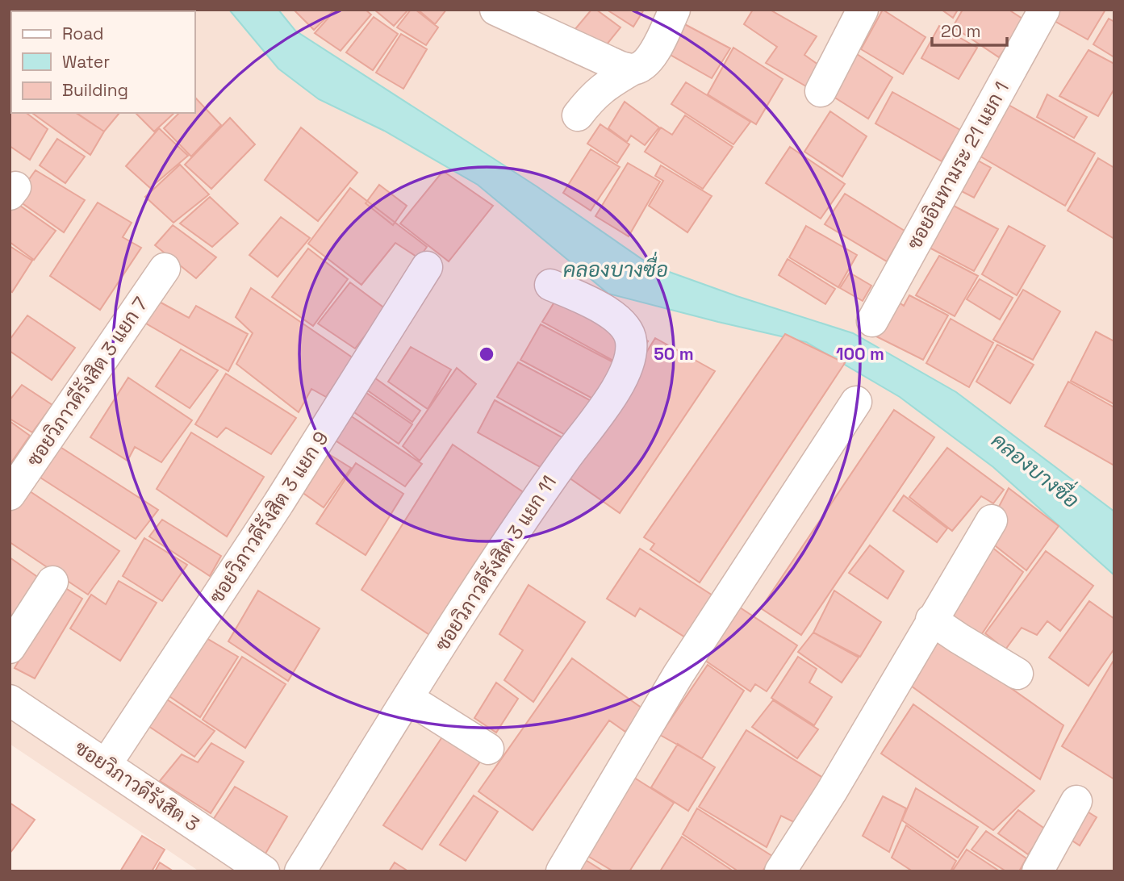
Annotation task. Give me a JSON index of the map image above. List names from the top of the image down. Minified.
{"streets":{"street":["ซอยอินทามระ 21 แยก 1","ซอยวิภาวดีรังสิต 3 แยก 7","ซอยวิภาวดีรังสิต 3 แยก 9","ซอยวิภาวดีรังสิต 3 แยก 11","ซอยวิภาวดีรังสิต 3"]},"crossings":[["ซอยวิภาวดีรังสิต 3 แยก 9","ซอยวิภาวดีรังสิต 3"]],"water":["คลองบางซื่อ"],"legend":["Road","Water","Building"],"scale_bar":"20 m","rings":["50 m","100 m"]}
